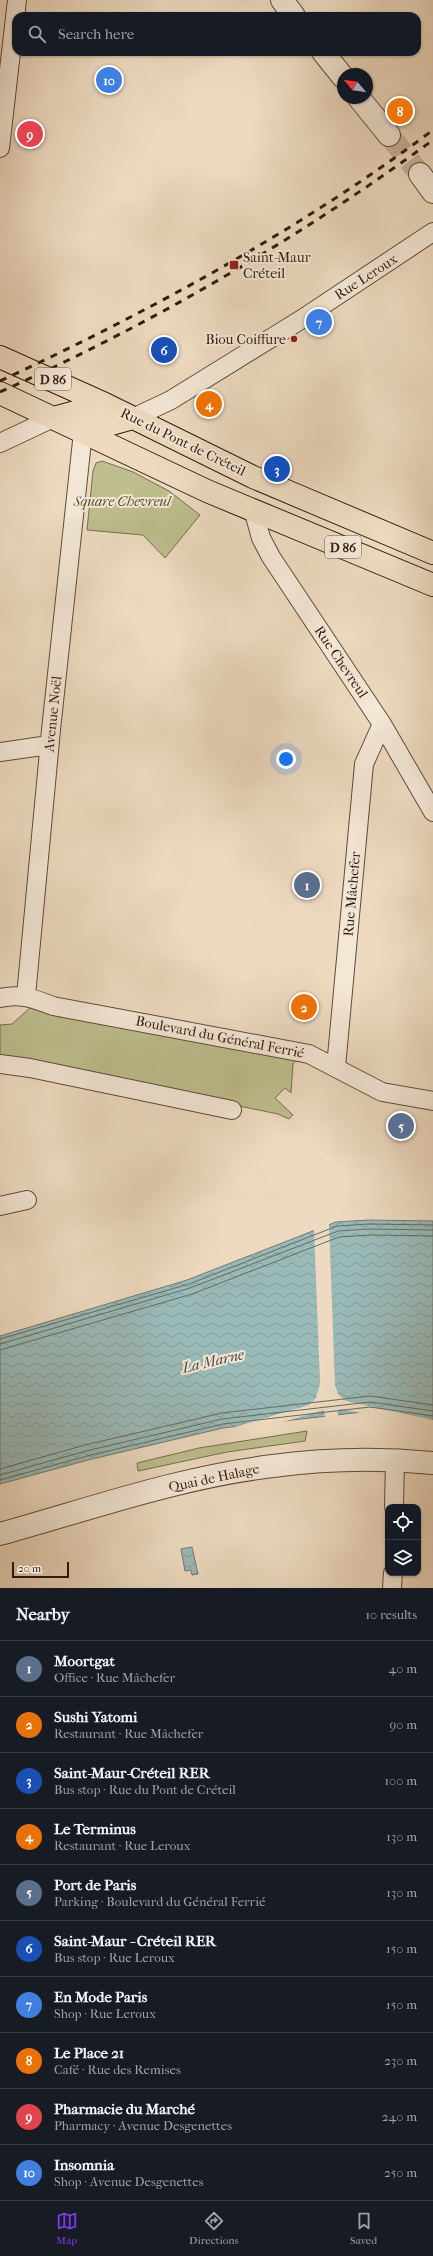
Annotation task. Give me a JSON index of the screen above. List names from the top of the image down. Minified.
{"streets":{"main road":["D 86","Rue du Pont de Créteil"],"street":["Rue Leroux","Rue Chevreul","Avenue Noël","Rue Mâchefer","Boulevard du Général Ferrié","Quai de Halage"]},"crossings":[["Rue Leroux","Rue du Pont de Créteil"],["D 86","Rue Chevreul"],["D 86","Avenue Noël"],["Rue Chevreul","Rue Mâchefer"],["Avenue Noël","Boulevard du Général Ferrié"],["Rue Mâchefer","Boulevard du Général Ferrié"]],"water":["La Marne"],"parks":["Square Chevreul"],"places":{"transit":["Saint-Maur Créteil"],"other":["Biou Coiffure"]},"scale_bar":"20 m","north":"top left","page":{"search":"Search here","pins":["10","8","9","7","6","4","3","1","2","5"],"scale":"20 m","heading":["Nearby","10 results"],"list":[{"mark":"1","name":"Moortgat","note":"Office · Rue Mâchefer","value":"40 m"},{"mark":"2","name":"Sushi Yatomi","note":"Restaurant · Rue Mâchefer","value":"90 m"},{"mark":"3","name":"Saint-Maur-Créteil RER","note":"Bus stop · Rue du Pont de Créteil","value":"100 m"},{"mark":"4","name":"Le Terminus","note":"Restaurant · Rue Leroux","value":"130 m"},{"mark":"5","name":"Port de Paris","note":"Parking · Boulevard du Général Ferrié","value":"130 m"},{"mark":"6","name":"Saint-Maur - Créteil RER","note":"Bus stop · Rue Leroux","value":"150 m"},{"mark":"7","name":"En Mode Paris","note":"Shop · Rue Leroux","value":"150 m"},{"mark":"8","name":"Le Place 21","note":"Café · Rue des Remises","value":"230 m"},{"mark":"9","name":"Pharmacie du Marché","note":"Pharmacy · Avenue Desgenettes","value":"240 m"},{"mark":"10","name":"Insomnia","note":"Shop · Avenue Desgenettes","value":"250 m"}],"nav":["Map","Directions","Saved"]}}
